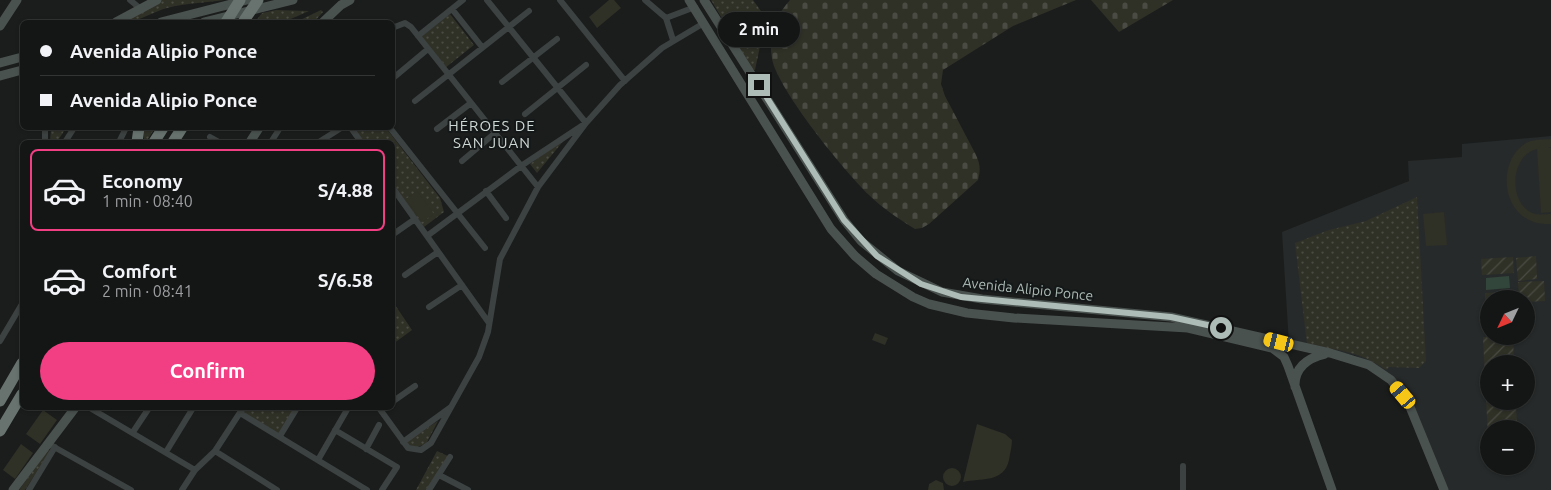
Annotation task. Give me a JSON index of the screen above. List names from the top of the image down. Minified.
{"streets":{"main road":["Avenida Alipio Ponce"]},"districts":["HÉROES DE SAN JUAN"],"north":"bottom left","page":{"bubble":"2 min","banner":["Avenida Alipio Ponce","Avenida Alipio Ponce"],"list":[{"name":"Economy","note":"1 min · 08:40","value":"S/4.88"},{"name":"Comfort","note":"2 min · 08:41","value":"S/6.58"}],"map_buttons":["+","−"],"buttons":"Confirm"}}
